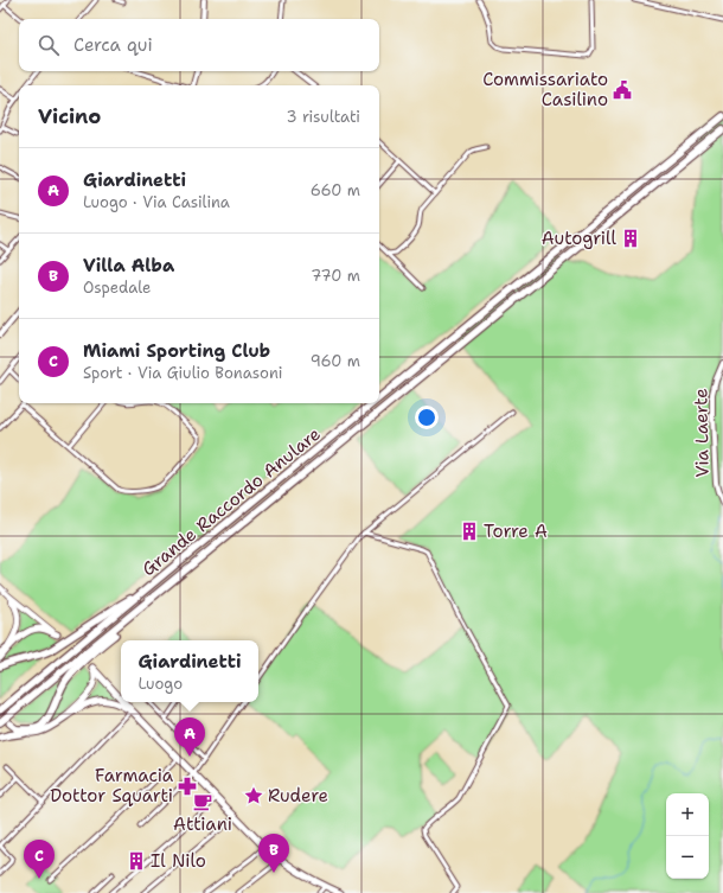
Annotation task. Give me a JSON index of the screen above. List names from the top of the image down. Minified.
{"streets":{"highway":["Grande Raccordo Anulare"],"street":["Via Laerte"]},"places":{"public building":["Commissariato Casilino"],"building":["Autogrill","Torre A","Il Nilo"],"pharmacy":["Farmacia Dottor Squarti"],"place":["Rudere"],"cafe":["Attiani"]},"page":{"search":"Cerca qui","heading":["Vicino","3 risultati"],"list":[{"mark":"A","name":"Giardinetti","note":"Luogo · Via Casilina","value":"660 m"},{"mark":"B","name":"Villa Alba","note":"Ospedale","value":"770 m"},{"mark":"C","name":"Miami Sporting Club","note":"Sport · Via Giulio Bonasoni","value":"960 m"}],"popup":["Giardinetti","Luogo"],"pins":["A","B","C"],"map_buttons":["+","−"]}}
